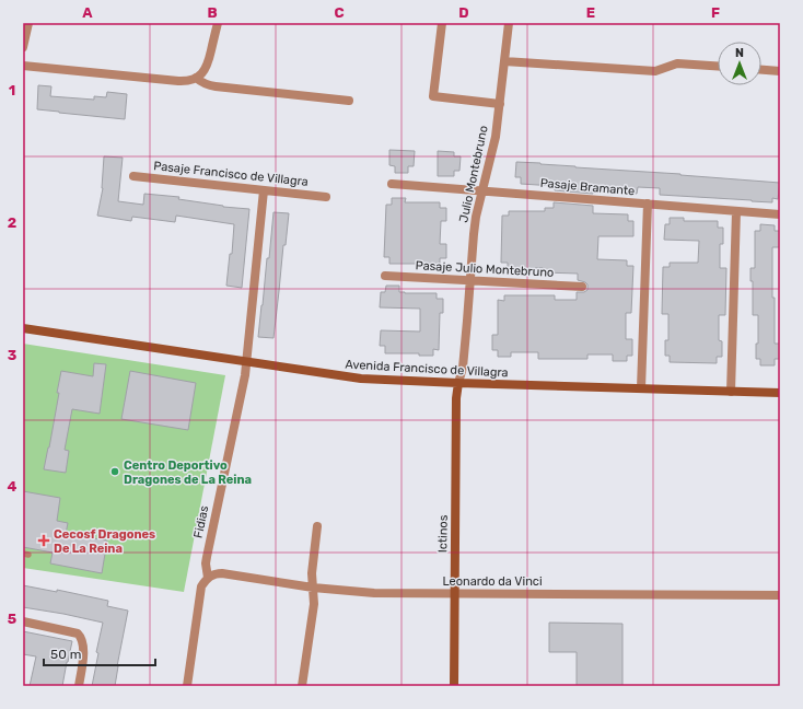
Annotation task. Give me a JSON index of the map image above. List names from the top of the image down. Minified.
{"streets":{"street":["Pasaje Francisco de Villagra","Julio Montebruno","Pasaje Bramante","Pasaje Julio Montebruno","Avenida Francisco de Villagra","Fidias","Ictinos","Leonardo da Vinci"]},"crossings":[["Pasaje Francisco de Villagra","Fidias"],["Julio Montebruno","Pasaje Bramante"],["Julio Montebruno","Pasaje Julio Montebruno"],["Julio Montebruno","Avenida Francisco de Villagra"],["Julio Montebruno","Ictinos"],["Avenida Francisco de Villagra","Fidias"],["Avenida Francisco de Villagra","Ictinos"],["Fidias","Leonardo da Vinci"],["Ictinos","Leonardo da Vinci"]],"places":{"other":["Centro Deportivo Dragones de La Reina"],"health":["Cecosf Dragones De La Reina"]},"scale_bar":"50 m","north":"top","grid":{"columns":["A","B","C","D","E","F"],"rows":["1","2","3","4","5"]}}
